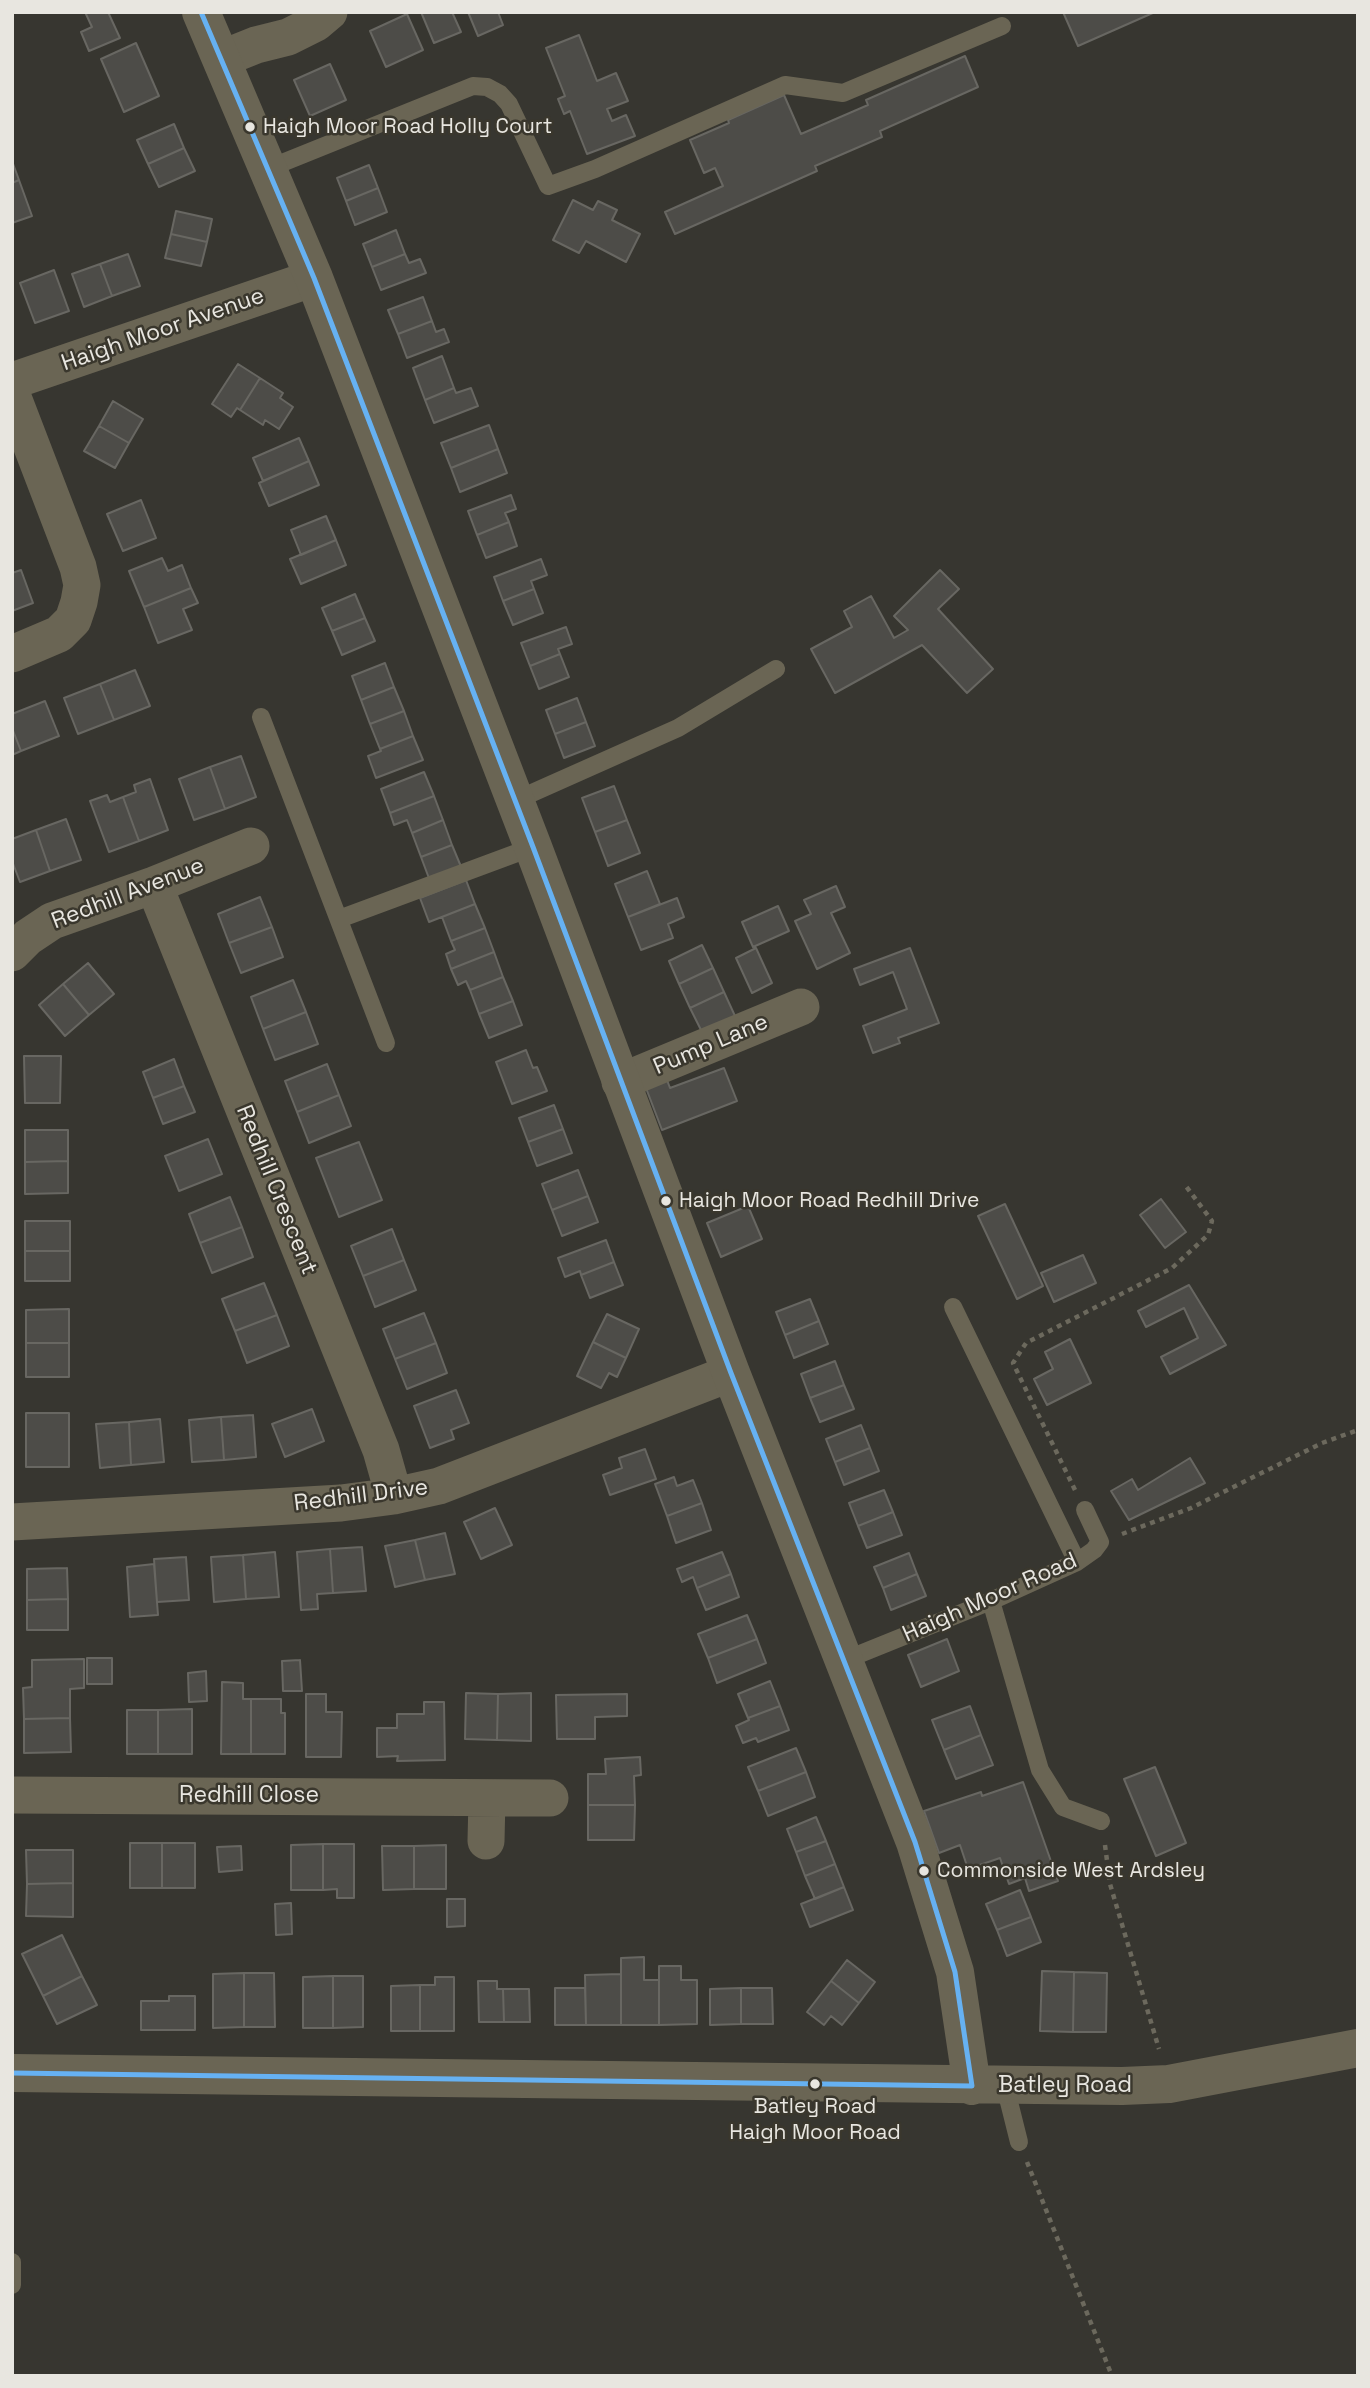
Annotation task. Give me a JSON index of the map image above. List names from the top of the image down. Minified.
{"streets":{"street":["Haigh Moor Avenue","Redhill Avenue","Pump Lane","Redhill Crescent","Redhill Drive","Redhill Close","Batley Road"],"lane":["Haigh Moor Road"]},"crossings":[["Redhill Avenue","Redhill Crescent"],["Redhill Crescent","Redhill Drive"]],"places":["Haigh Moor Road Holly Court","Haigh Moor Road Redhill Drive","Commonside West Ardsley","Batley Road Haigh Moor Road"]}
